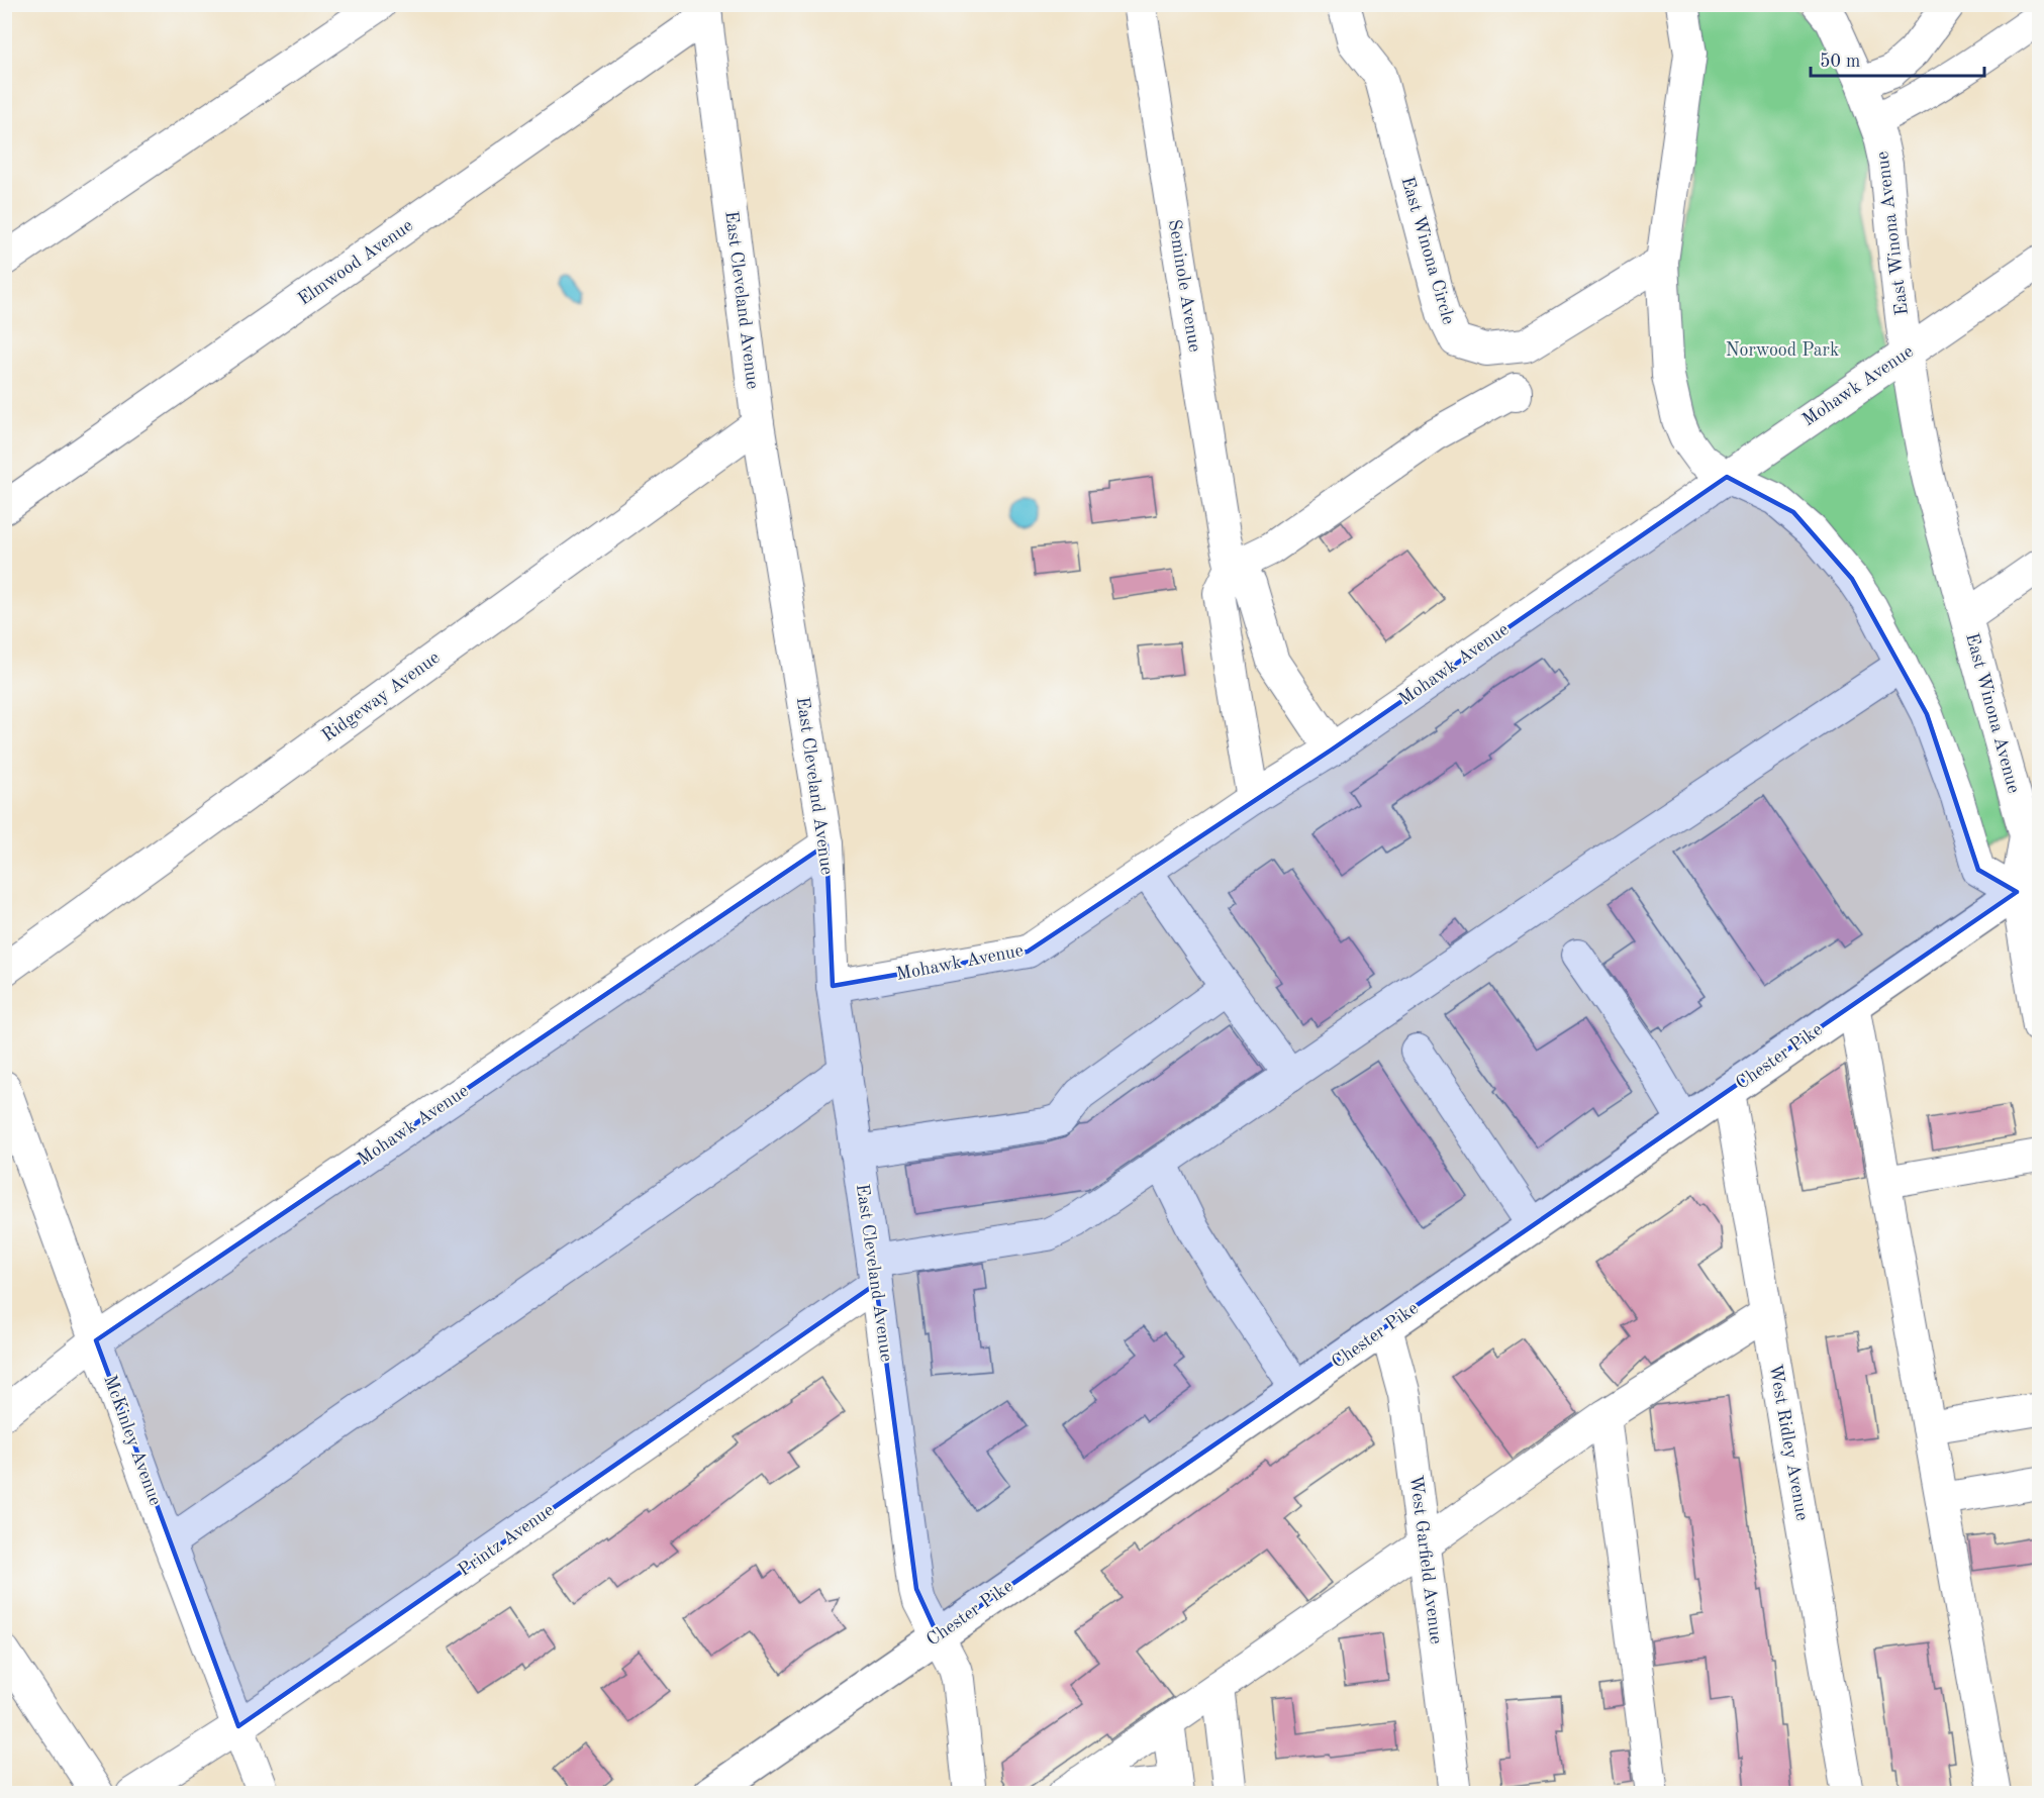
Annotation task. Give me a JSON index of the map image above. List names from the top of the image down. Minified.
{"streets":{"main road":["Chester Pike"],"street":["East Winona Avenue","East Winona Circle","Elmwood Avenue","Seminole Avenue","East Cleveland Avenue","Mohawk Avenue","Ridgeway Avenue","McKinley Avenue","West Ridley Avenue","Printz Avenue","West Garfield Avenue"]},"crossings":[["East Winona Avenue","Mohawk Avenue"],["East Winona Avenue","Chester Pike"],["Elmwood Avenue","East Cleveland Avenue"],["Seminole Avenue","Mohawk Avenue"],["East Cleveland Avenue","Mohawk Avenue"],["East Cleveland Avenue","Ridgeway Avenue"],["East Cleveland Avenue","Chester Pike"],["East Cleveland Avenue","Printz Avenue"],["Mohawk Avenue","McKinley Avenue"],["Chester Pike","West Ridley Avenue"],["Chester Pike","West Garfield Avenue"],["McKinley Avenue","Printz Avenue"]],"parks":["Norwood Park"],"scale_bar":"50 m"}
